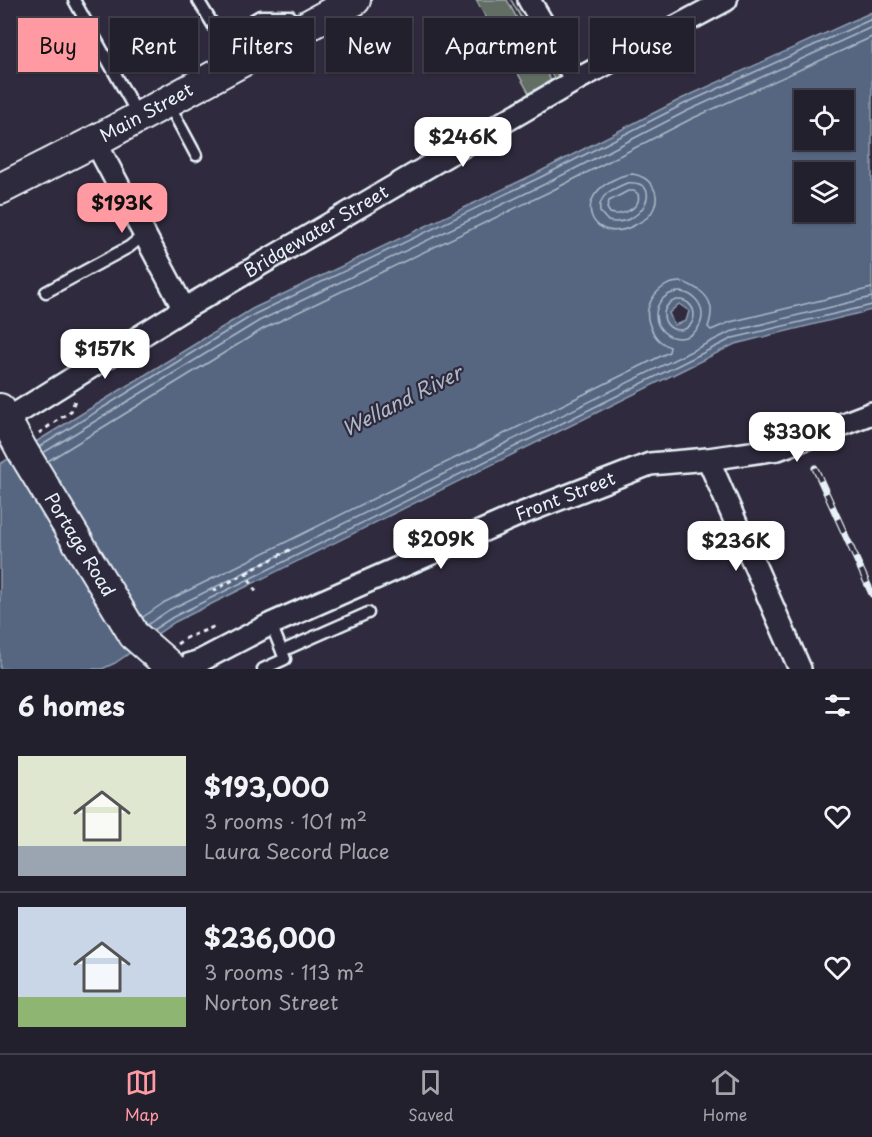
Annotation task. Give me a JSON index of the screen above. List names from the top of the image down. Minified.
{"streets":{"main road":["Main Street","Portage Road"],"street":["Bridgewater Street","Front Street"]},"crossings":[["Bridgewater Street","Portage Road"],["Front Street","Portage Road"]],"water":["Welland River"],"page":{"chip":["Buy","Rent","Filters","New","Apartment","House"],"price":["$246K","$193K","$157K","$330K","$209K","$236K"],"heading":"6 homes","list":[{"name":"$193,000","note":"3 rooms · 101 m² · Laura Secord Place"},{"name":"$236,000","note":"3 rooms · 113 m² · Norton Street"}],"tabs":["Map","Saved","Home"]}}
